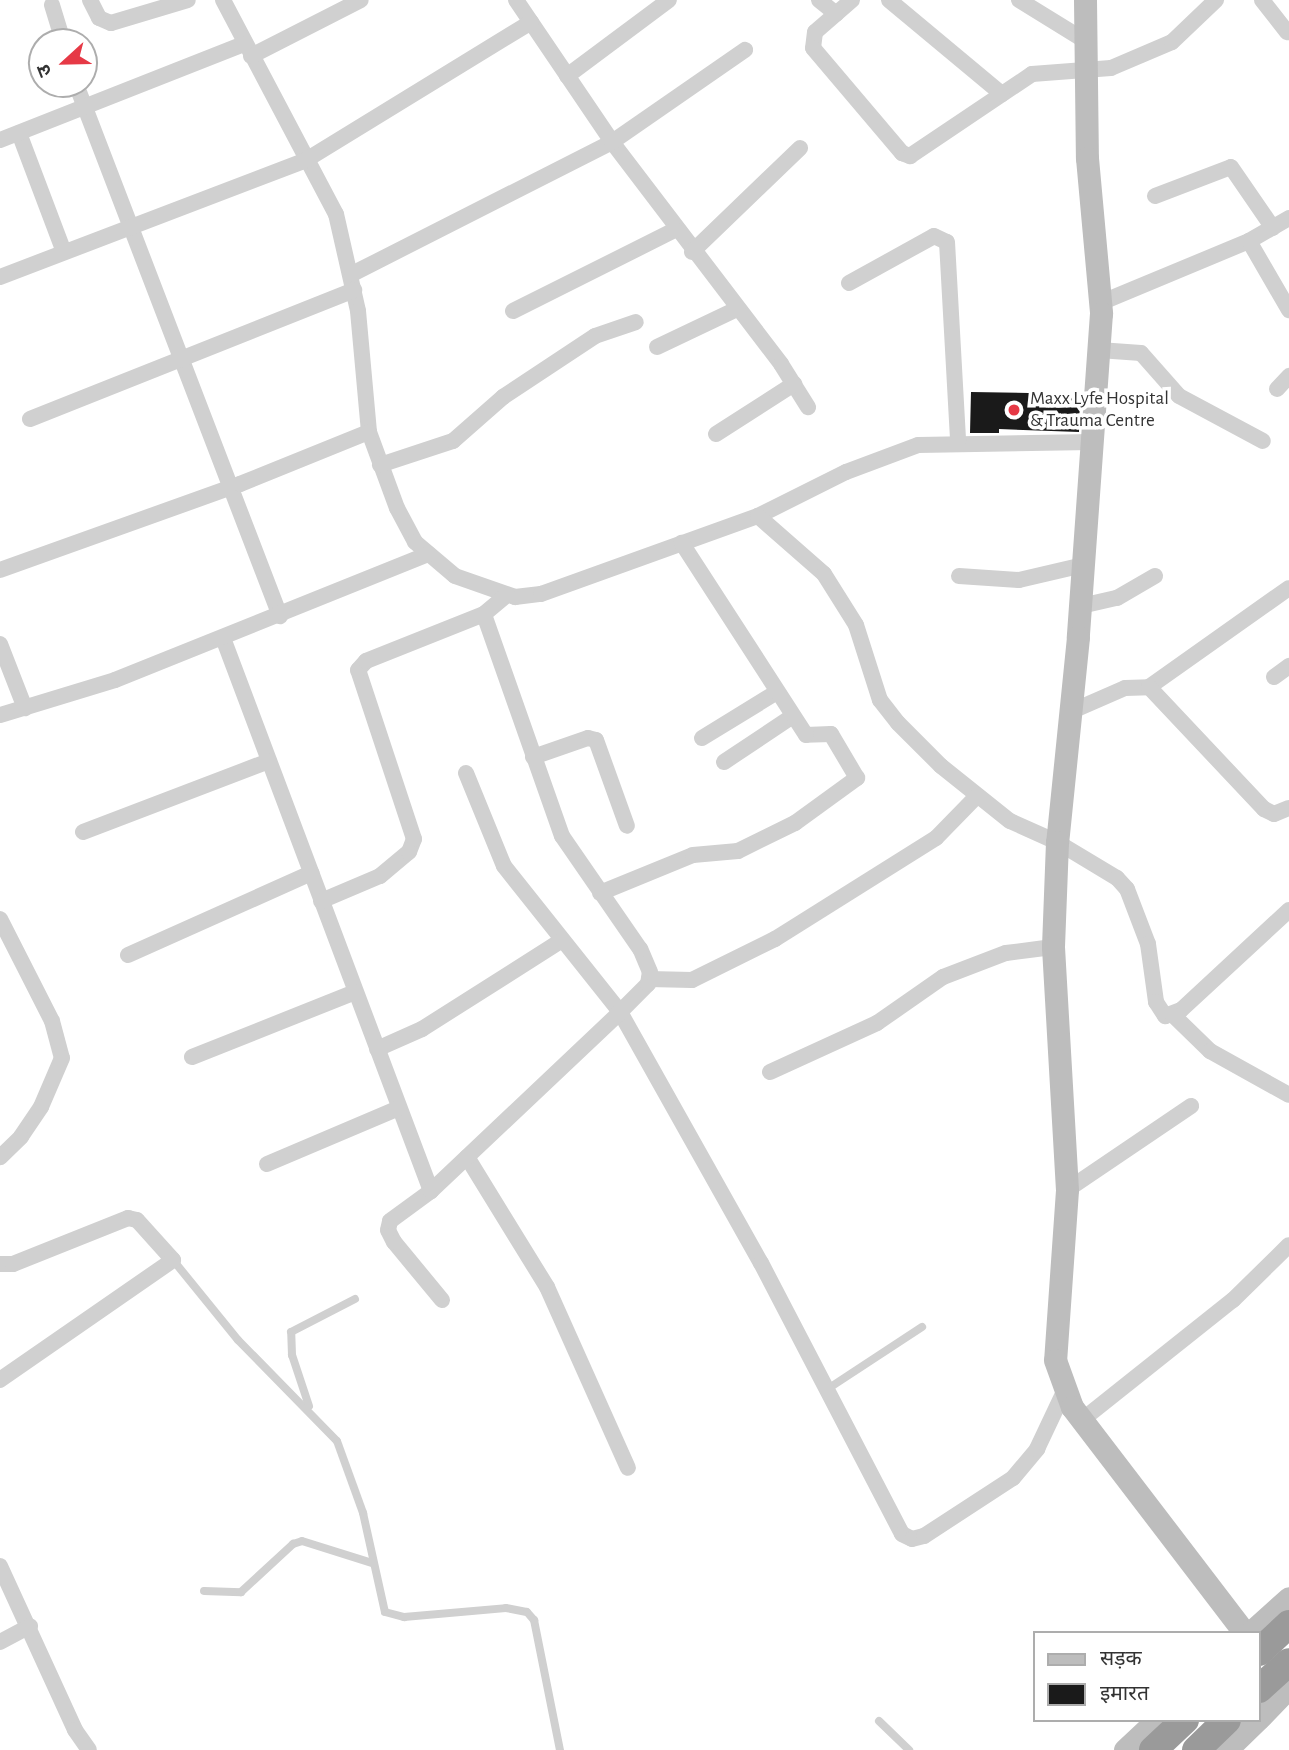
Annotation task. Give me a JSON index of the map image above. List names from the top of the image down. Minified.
{"places":["Maxx Lyfe Hospital & Trauma Centre"],"legend":["सड़क","इमारत"],"north":"left"}
